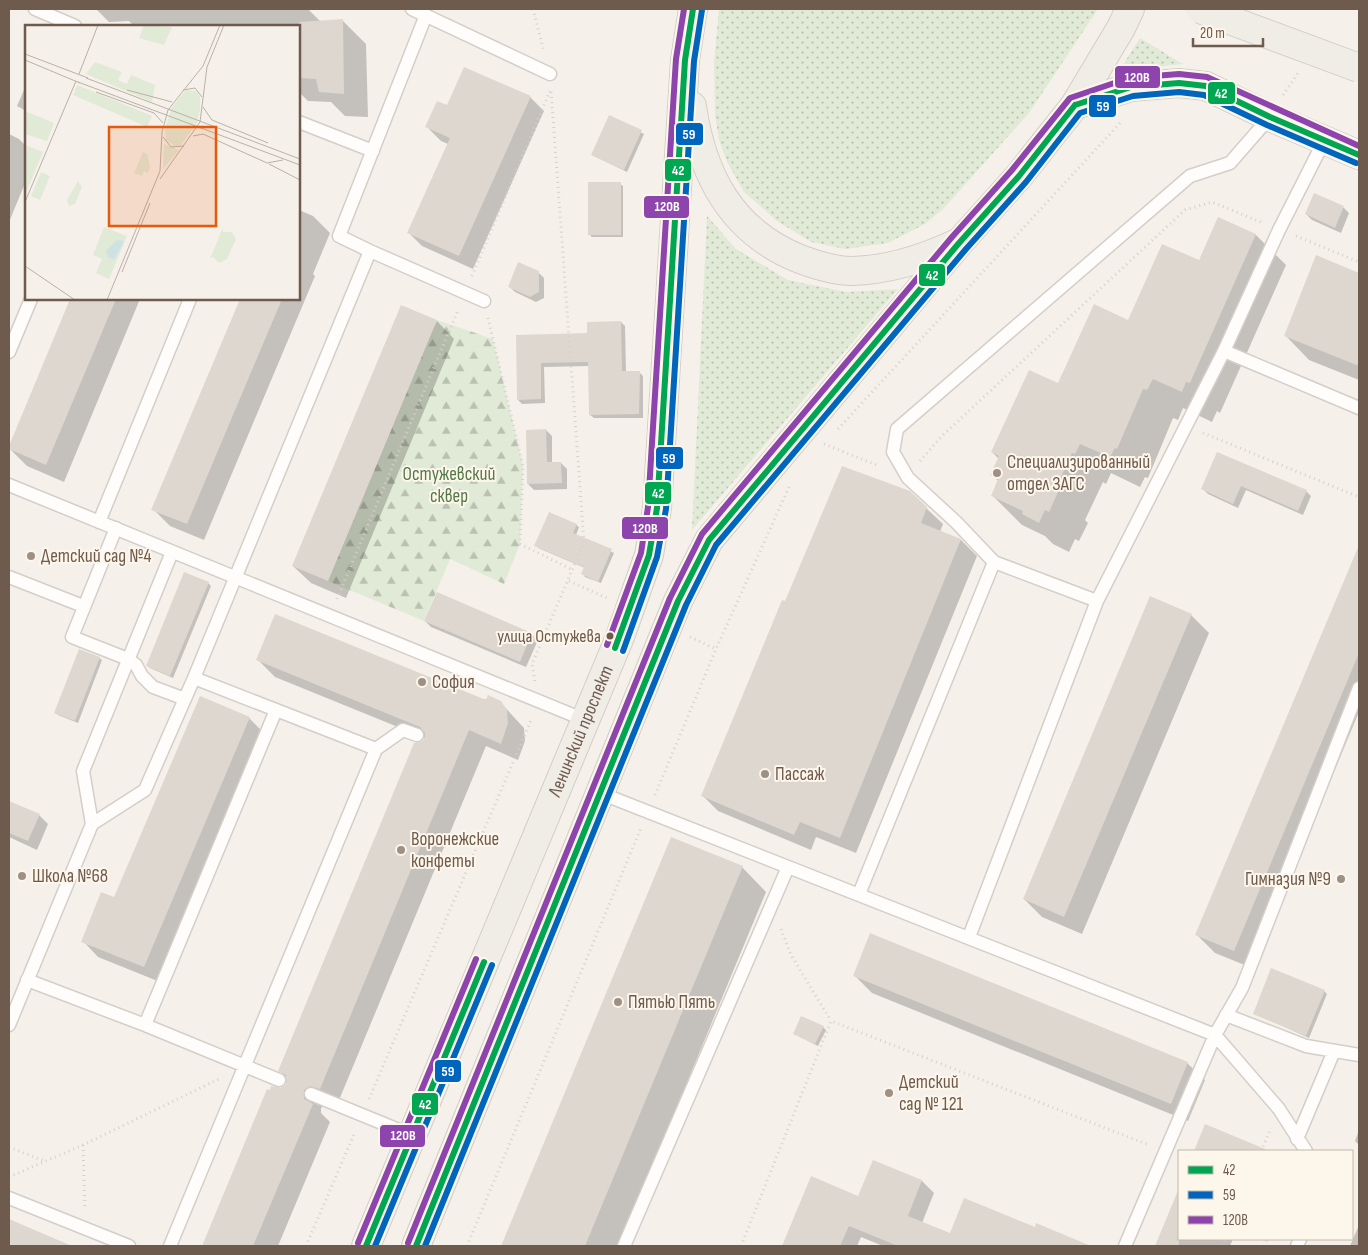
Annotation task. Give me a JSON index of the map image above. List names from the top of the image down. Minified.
{"streets":{"main road":["Ленинский проспект"]},"parks":["Остужевский сквер"],"places":["Специализированный отдел ЗАГС","Детский сад №4","улица Остужева","София","Пассаж","Воронежские конфеты","Школа №68","Гимназия №9","Пятью Пять","Детский сад № 121"],"lines":["transit line 42","transit line 120В","transit line 59"],"legend":["42","59","120В"],"scale_bar":"20 m"}
